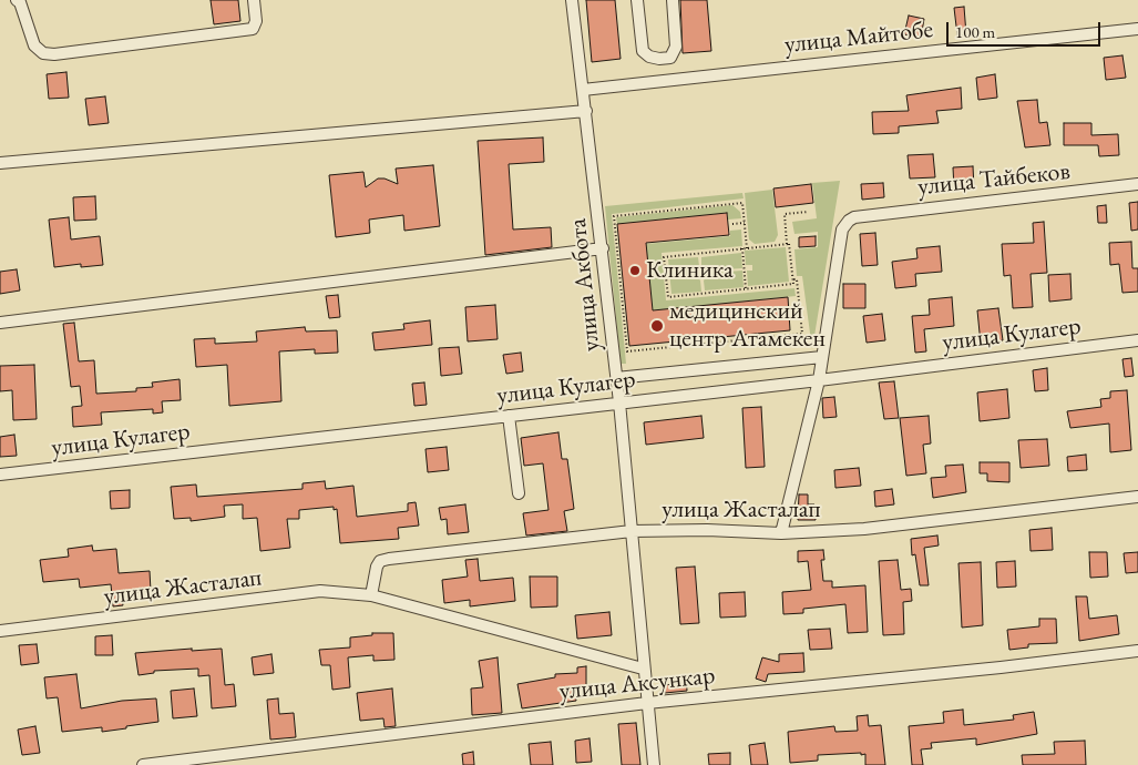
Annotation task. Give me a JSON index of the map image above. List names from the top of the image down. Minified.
{"streets":{"street":["улица Майтобе","улица Тайбеков","улица Акбота","улица Кулагер","улица Жасталап","улица Аксункар"]},"crossings":[["улица Майтобе","улица Акбота"],["улица Акбота","улица Кулагер"],["улица Акбота","улица Жасталап"],["улица Акбота","улица Аксункар"]],"places":["Клиника","медицинский центр Атамекен"],"scale_bar":"100 m"}
